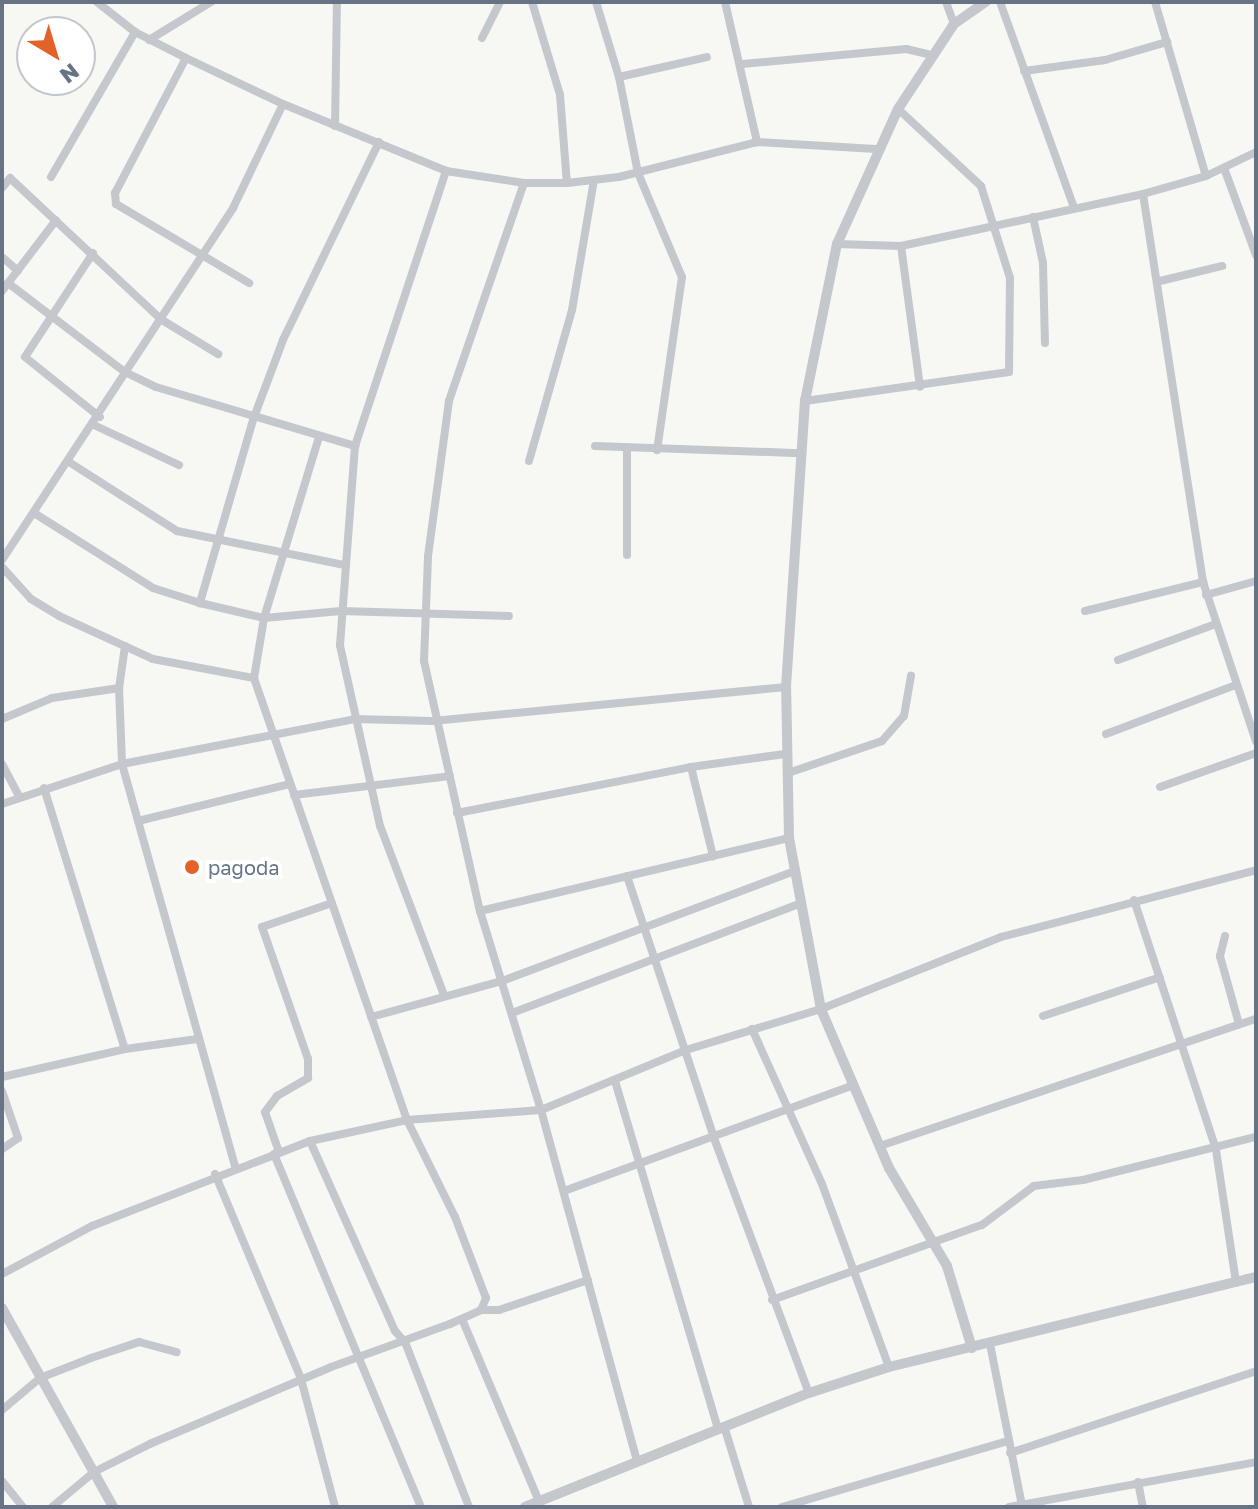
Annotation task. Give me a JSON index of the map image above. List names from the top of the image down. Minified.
{"places":["pagoda"],"north":"bottom right"}
